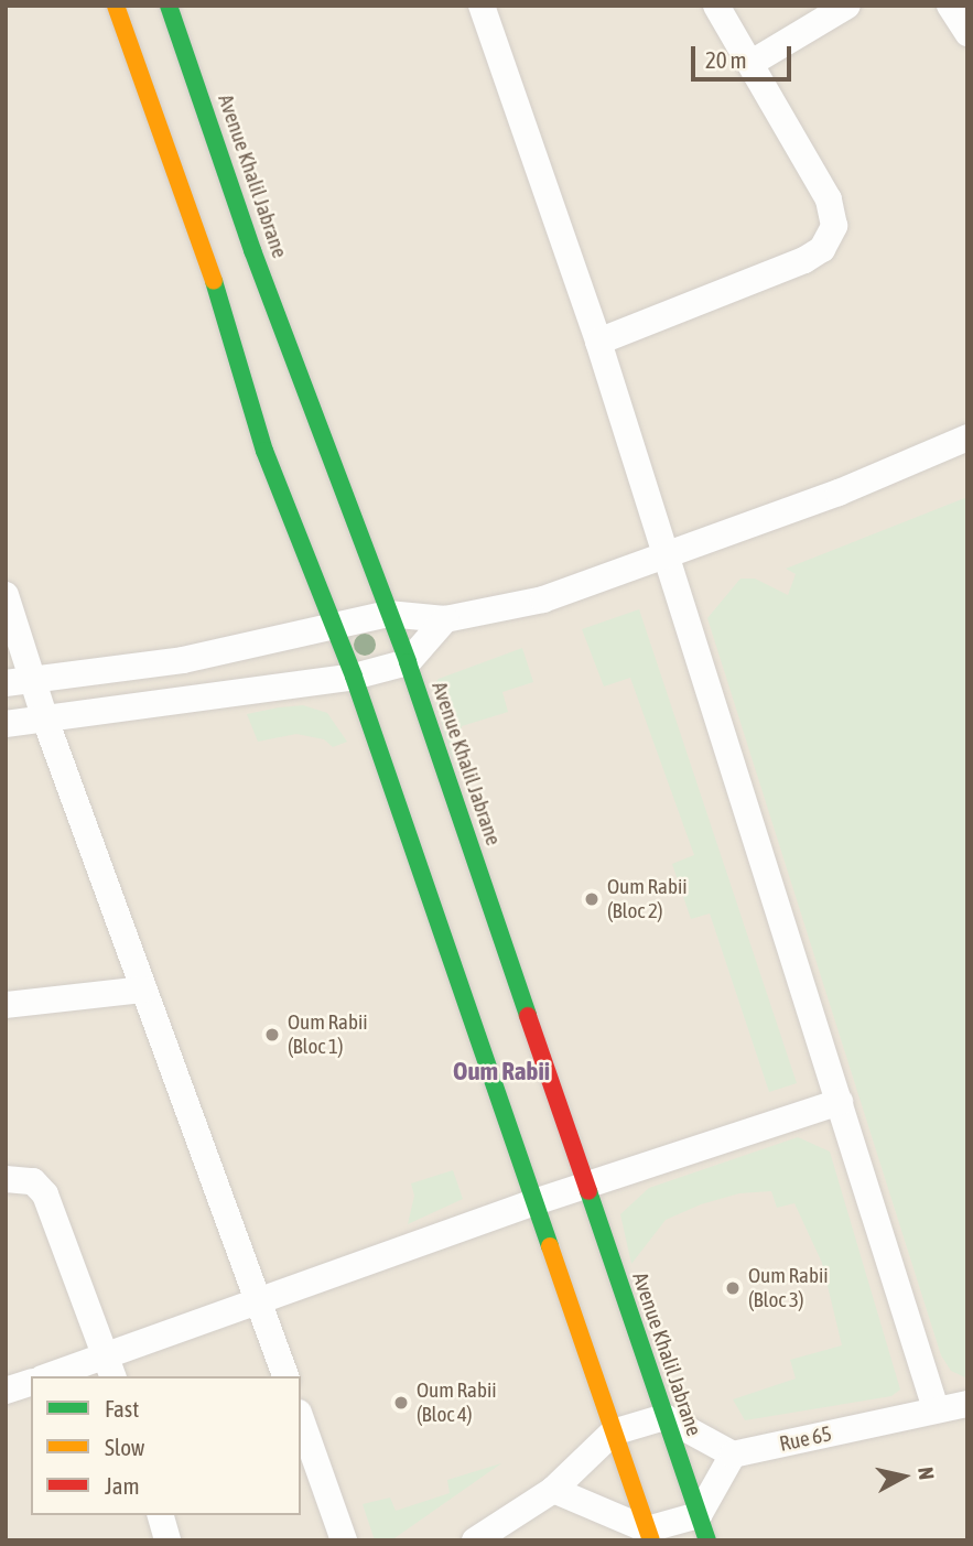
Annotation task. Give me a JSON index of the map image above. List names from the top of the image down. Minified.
{"streets":{"main road":["Avenue Khalil Jabrane"],"street":["Rue 65"]},"districts":["Oum Rabii"],"places":["Oum Rabii (Bloc 2)","Oum Rabii (Bloc 1)","Oum Rabii (Bloc 3)","Oum Rabii (Bloc 4)"],"legend":["Fast","Slow","Jam"],"scale_bar":"20 m","north":"right"}
